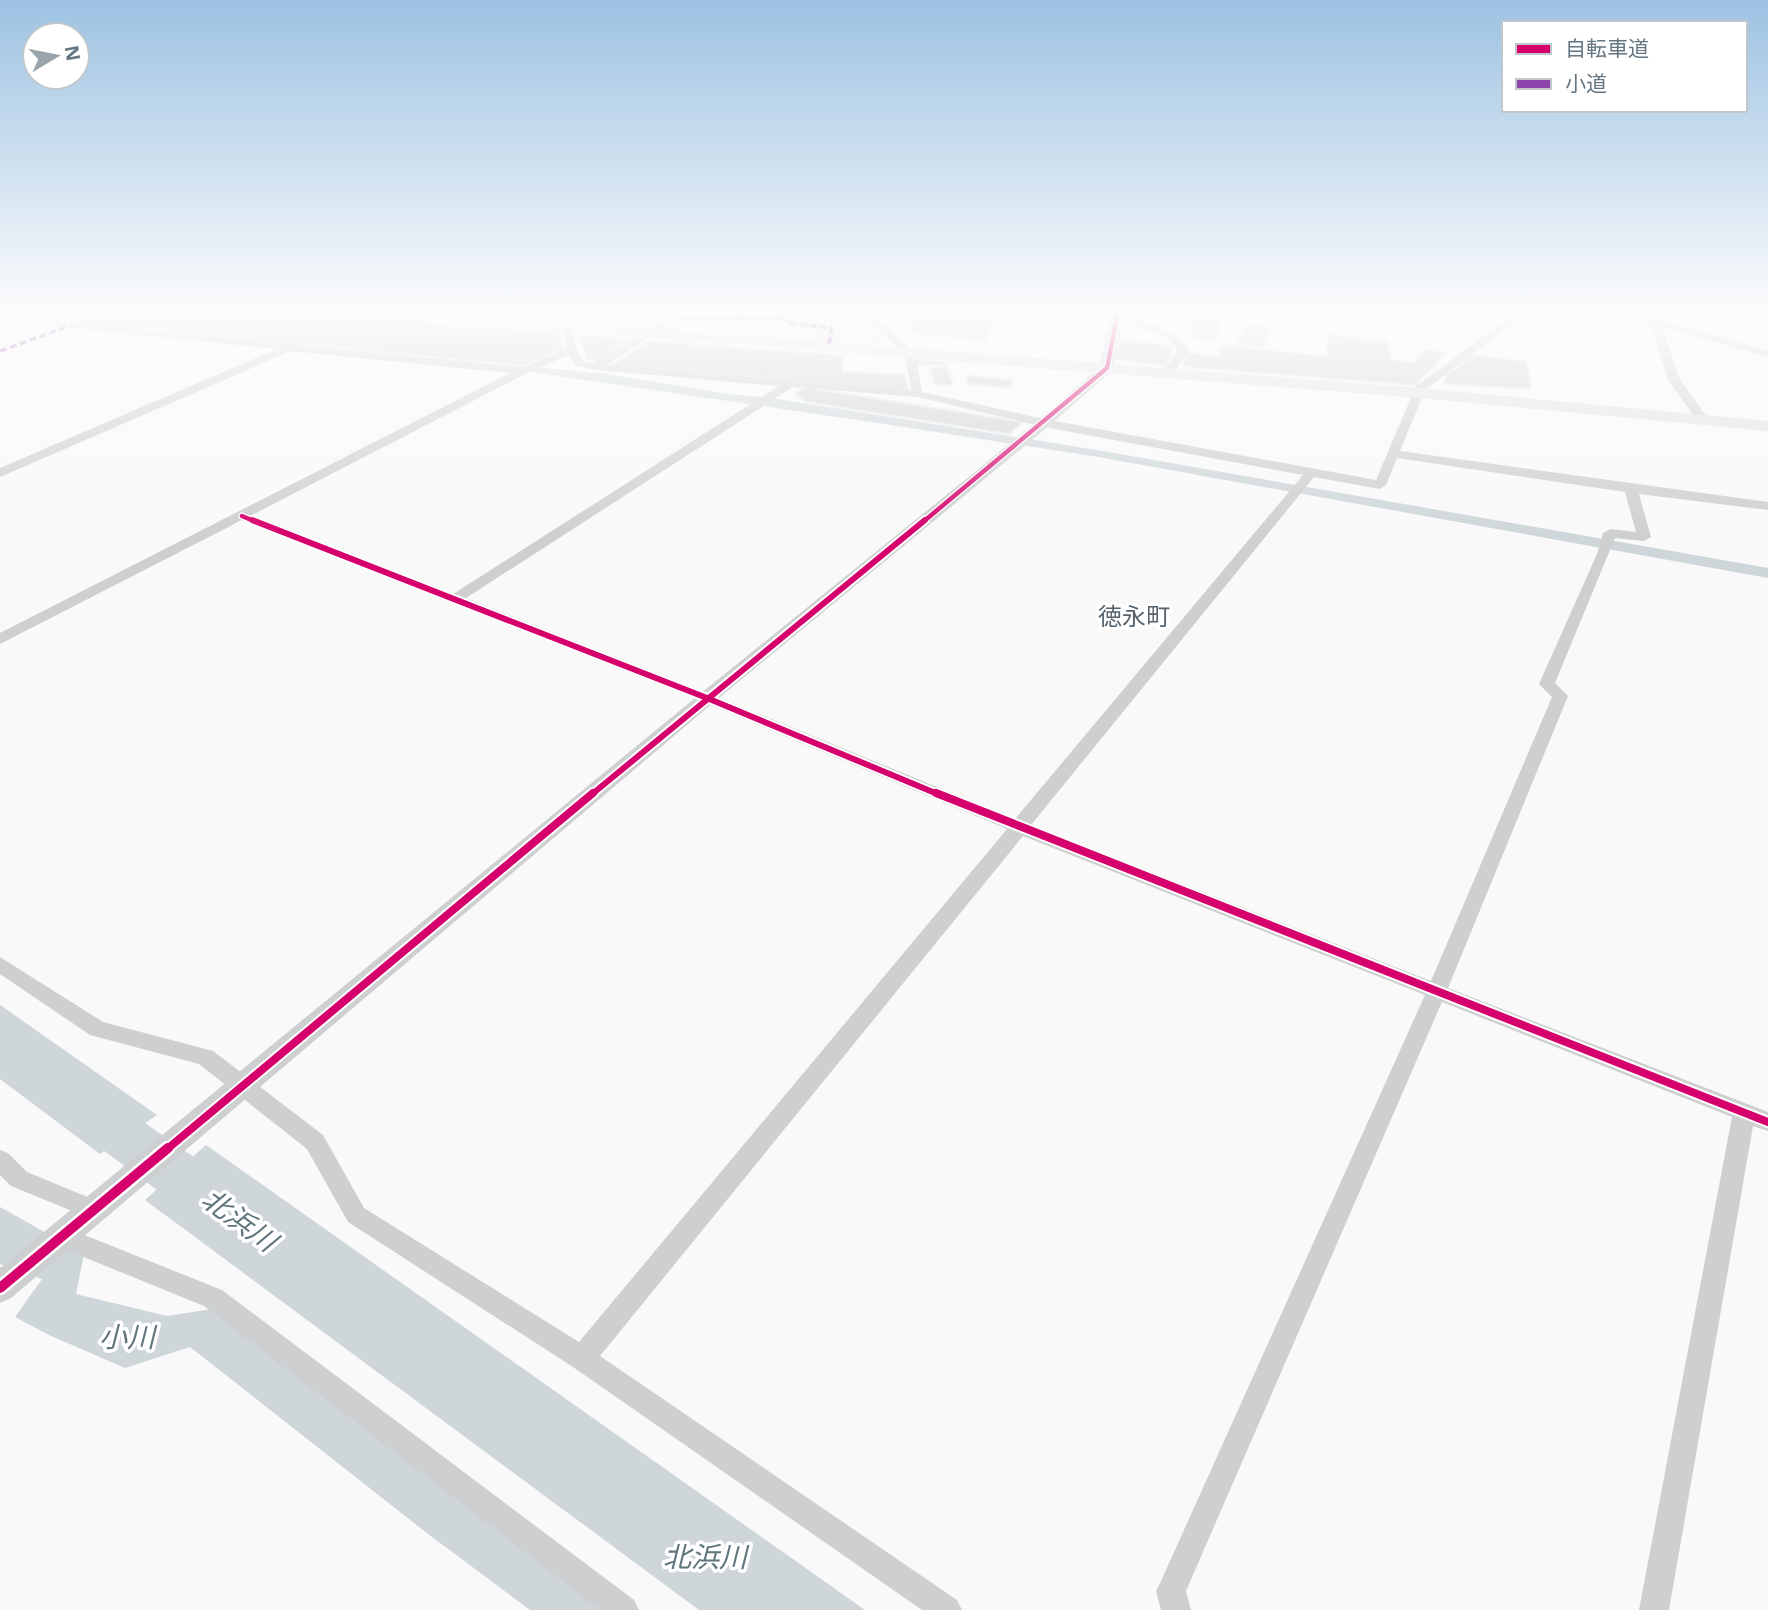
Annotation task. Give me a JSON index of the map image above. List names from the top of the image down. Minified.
{"districts":["徳永町"],"water":["北浜川","小川"],"legend":["自転車道","小道"],"north":"right"}
